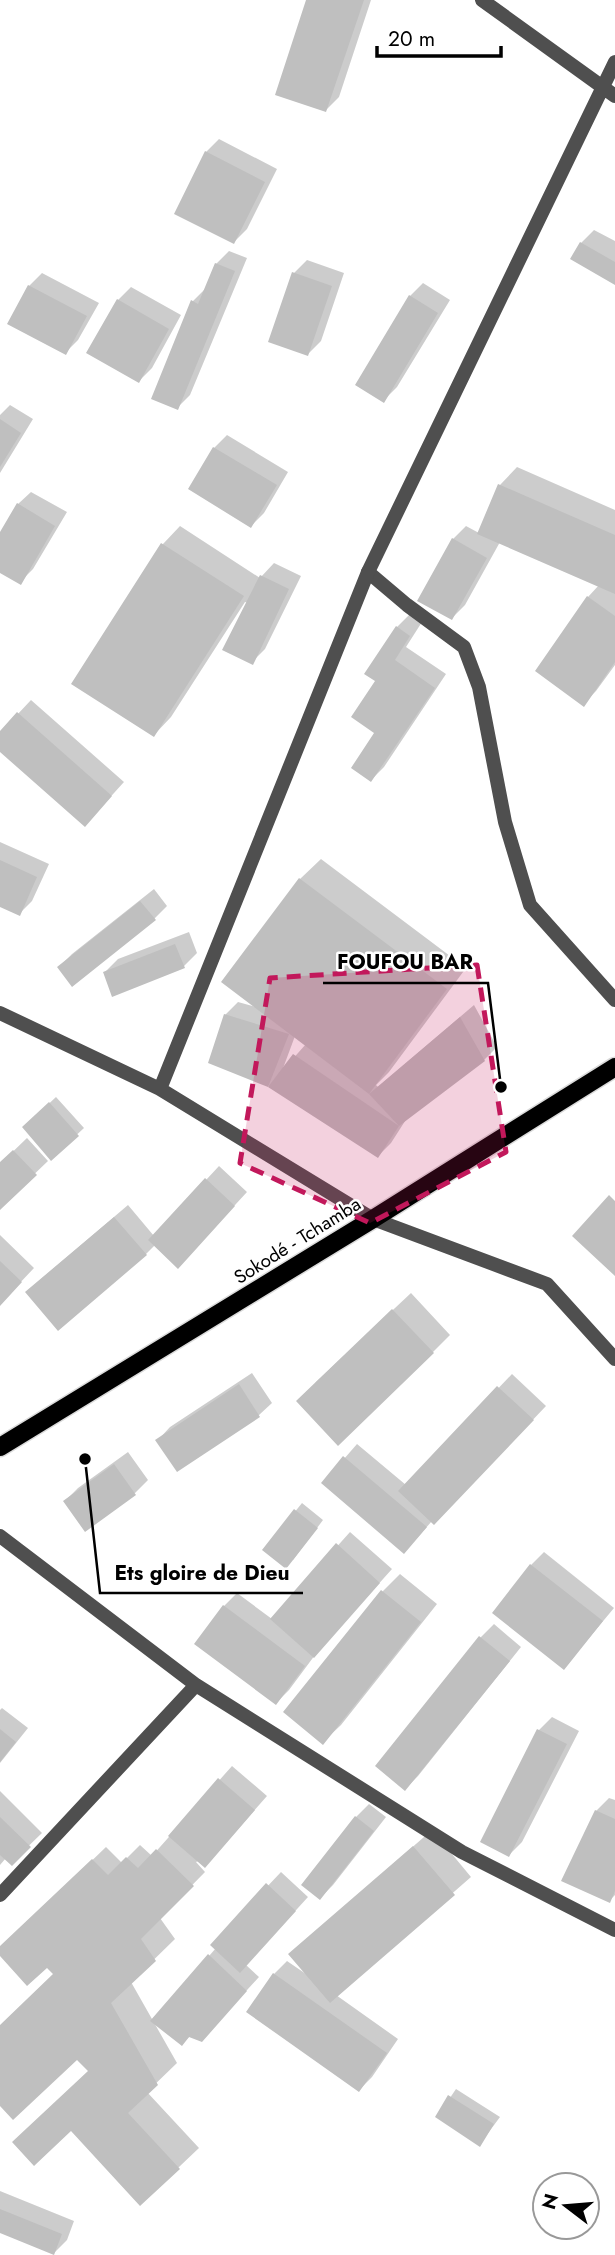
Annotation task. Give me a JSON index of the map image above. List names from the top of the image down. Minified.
{"streets":{"main road":["Sokodé - Tchamba"]},"places":["FOUFOU BAR","Ets gloire de Dieu"],"scale_bar":"20 m","north":"left"}
